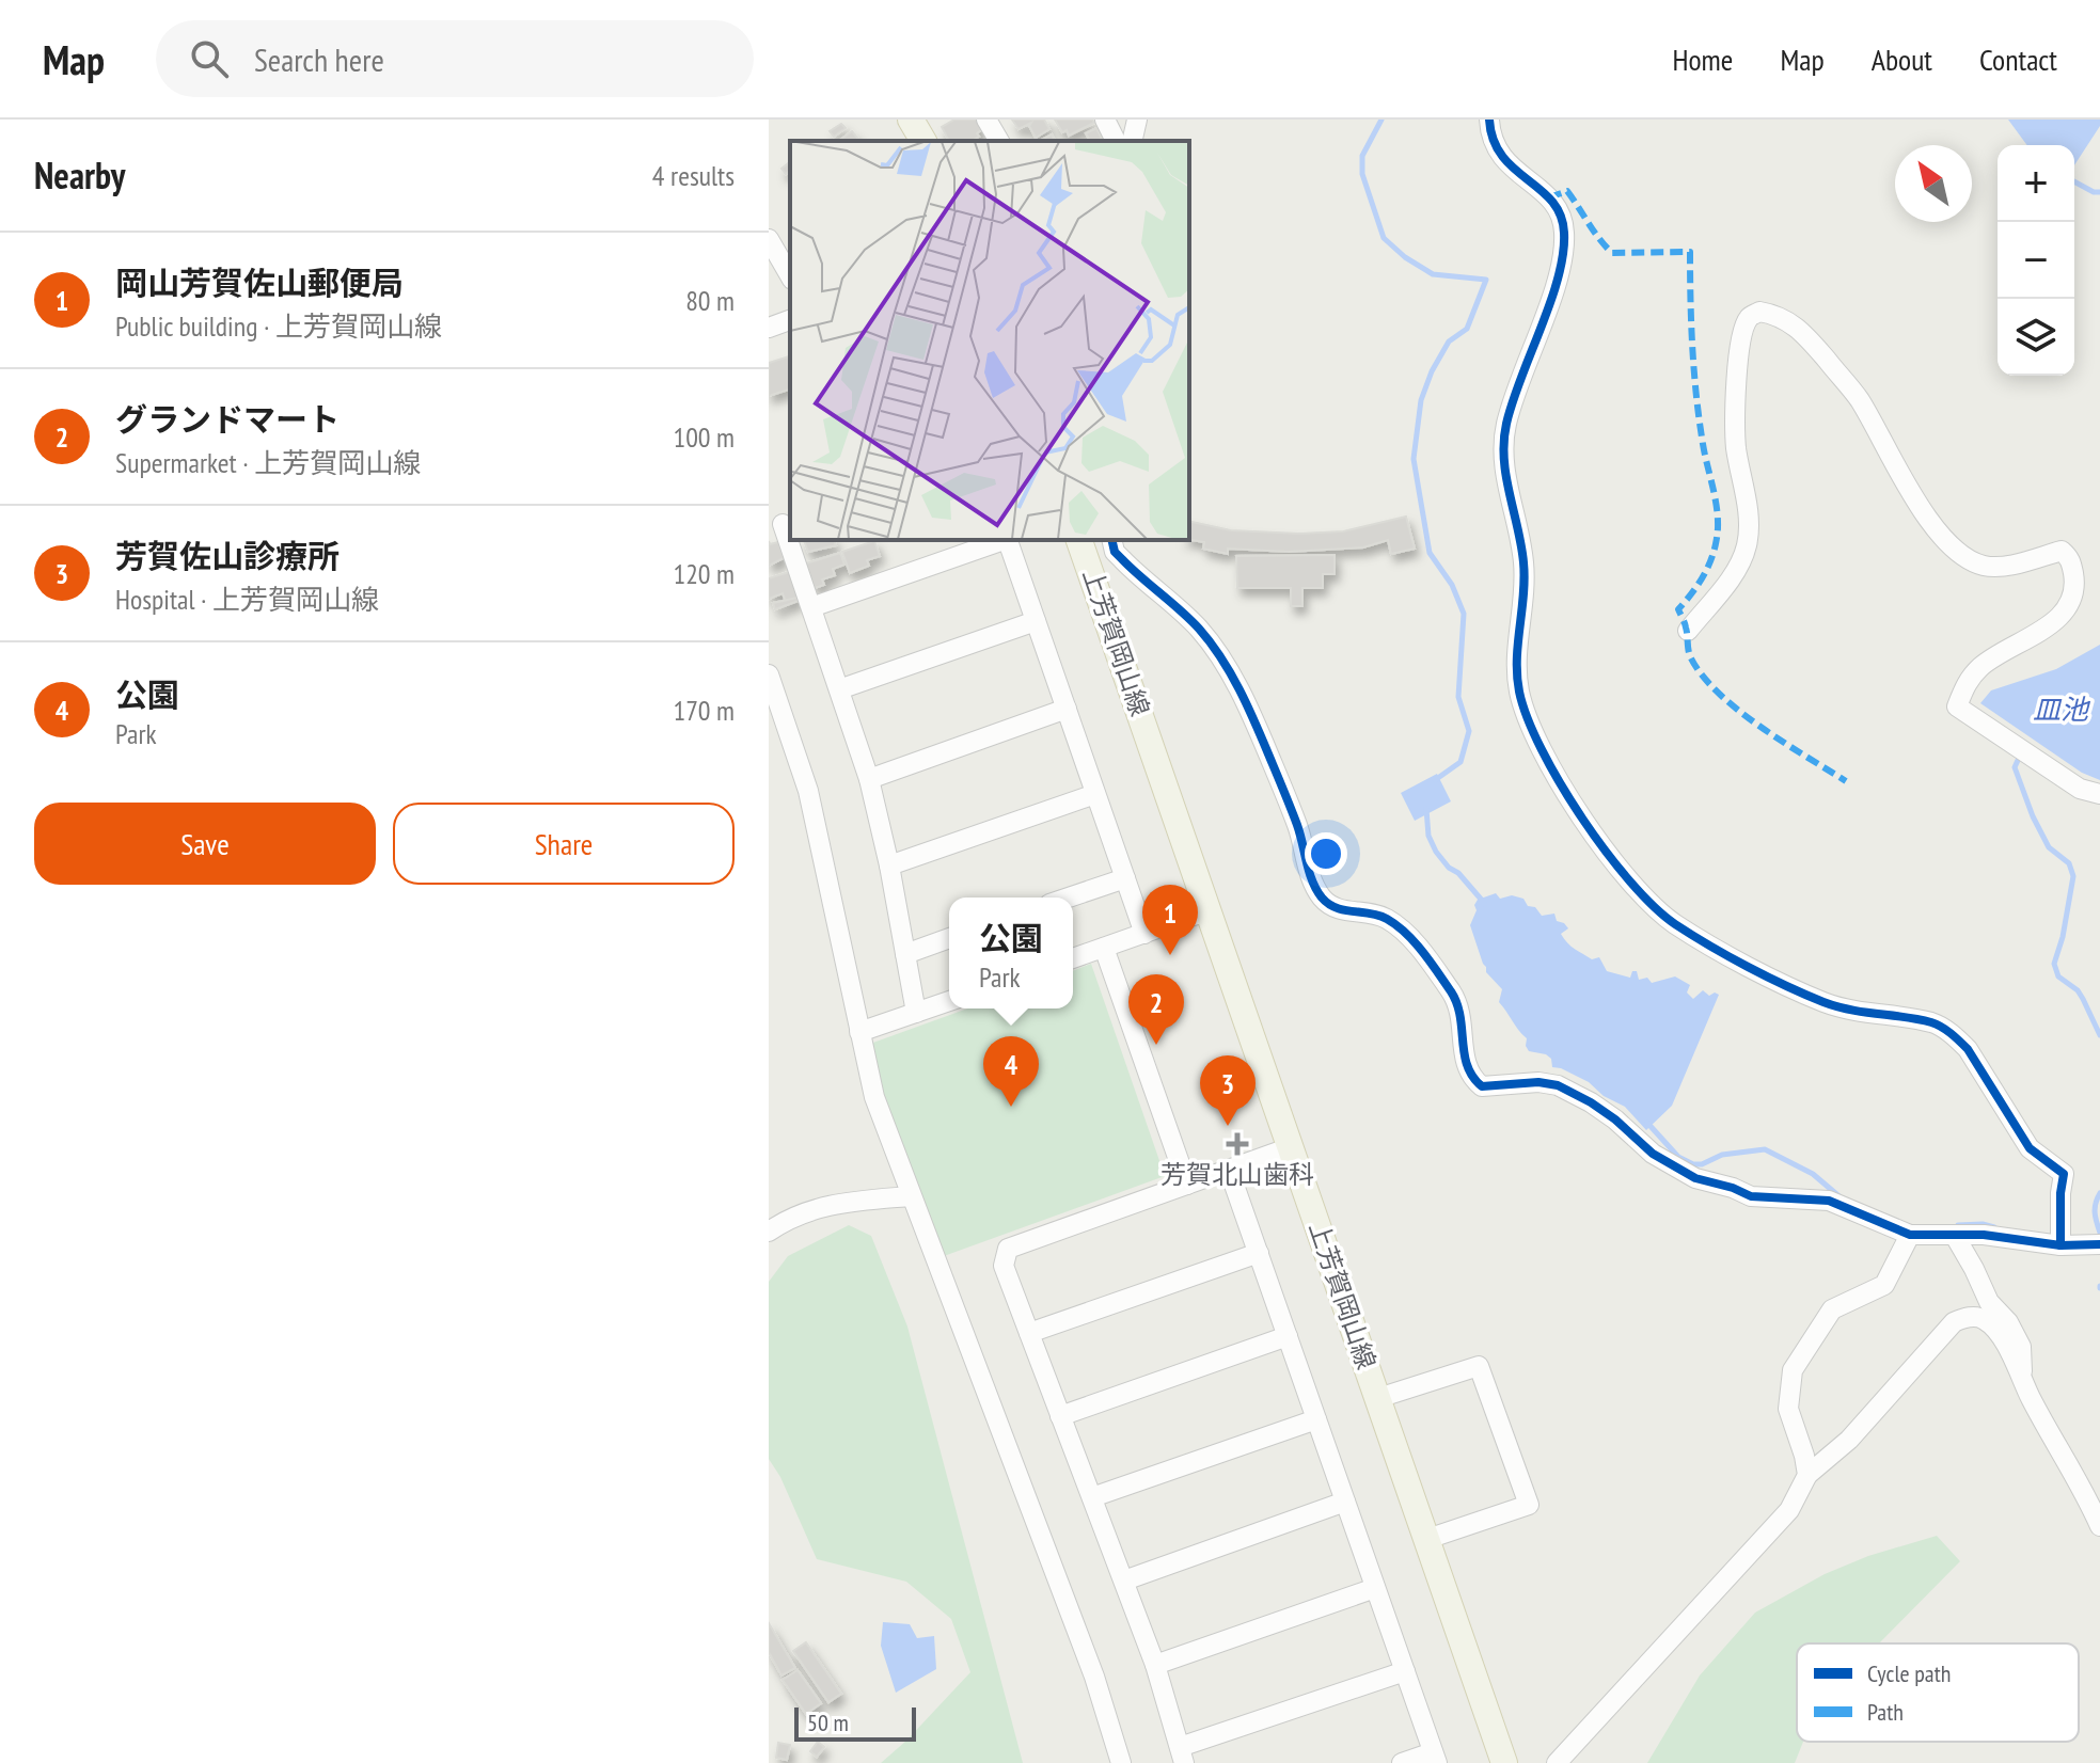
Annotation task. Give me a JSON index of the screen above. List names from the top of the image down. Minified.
{"streets":{"main road":["上芳賀岡山線"]},"water":["皿池"],"places":{"health":["芳賀北山歯科"]},"legend":["Cycle path","Path"],"scale_bar":"50 m","north":"top left","page":{"header":"Map","search":"Search here","nav":["Home","Map","About","Contact"],"heading":["Nearby","4 results"],"map_buttons":["+","−"],"list":[{"mark":"1","name":"岡山芳賀佐山郵便局","note":"Public building · 上芳賀岡山線","value":"80 m"},{"mark":"2","name":"グランドマート","note":"Supermarket · 上芳賀岡山線","value":"100 m"},{"mark":"3","name":"芳賀佐山診療所","note":"Hospital · 上芳賀岡山線","value":"120 m"},{"mark":"4","name":"公園","note":"Park","value":"170 m"}],"buttons":["Save","Share"],"pins":["1","2","4","3"],"popup":["公園","Park"],"scale":"50 m"}}
